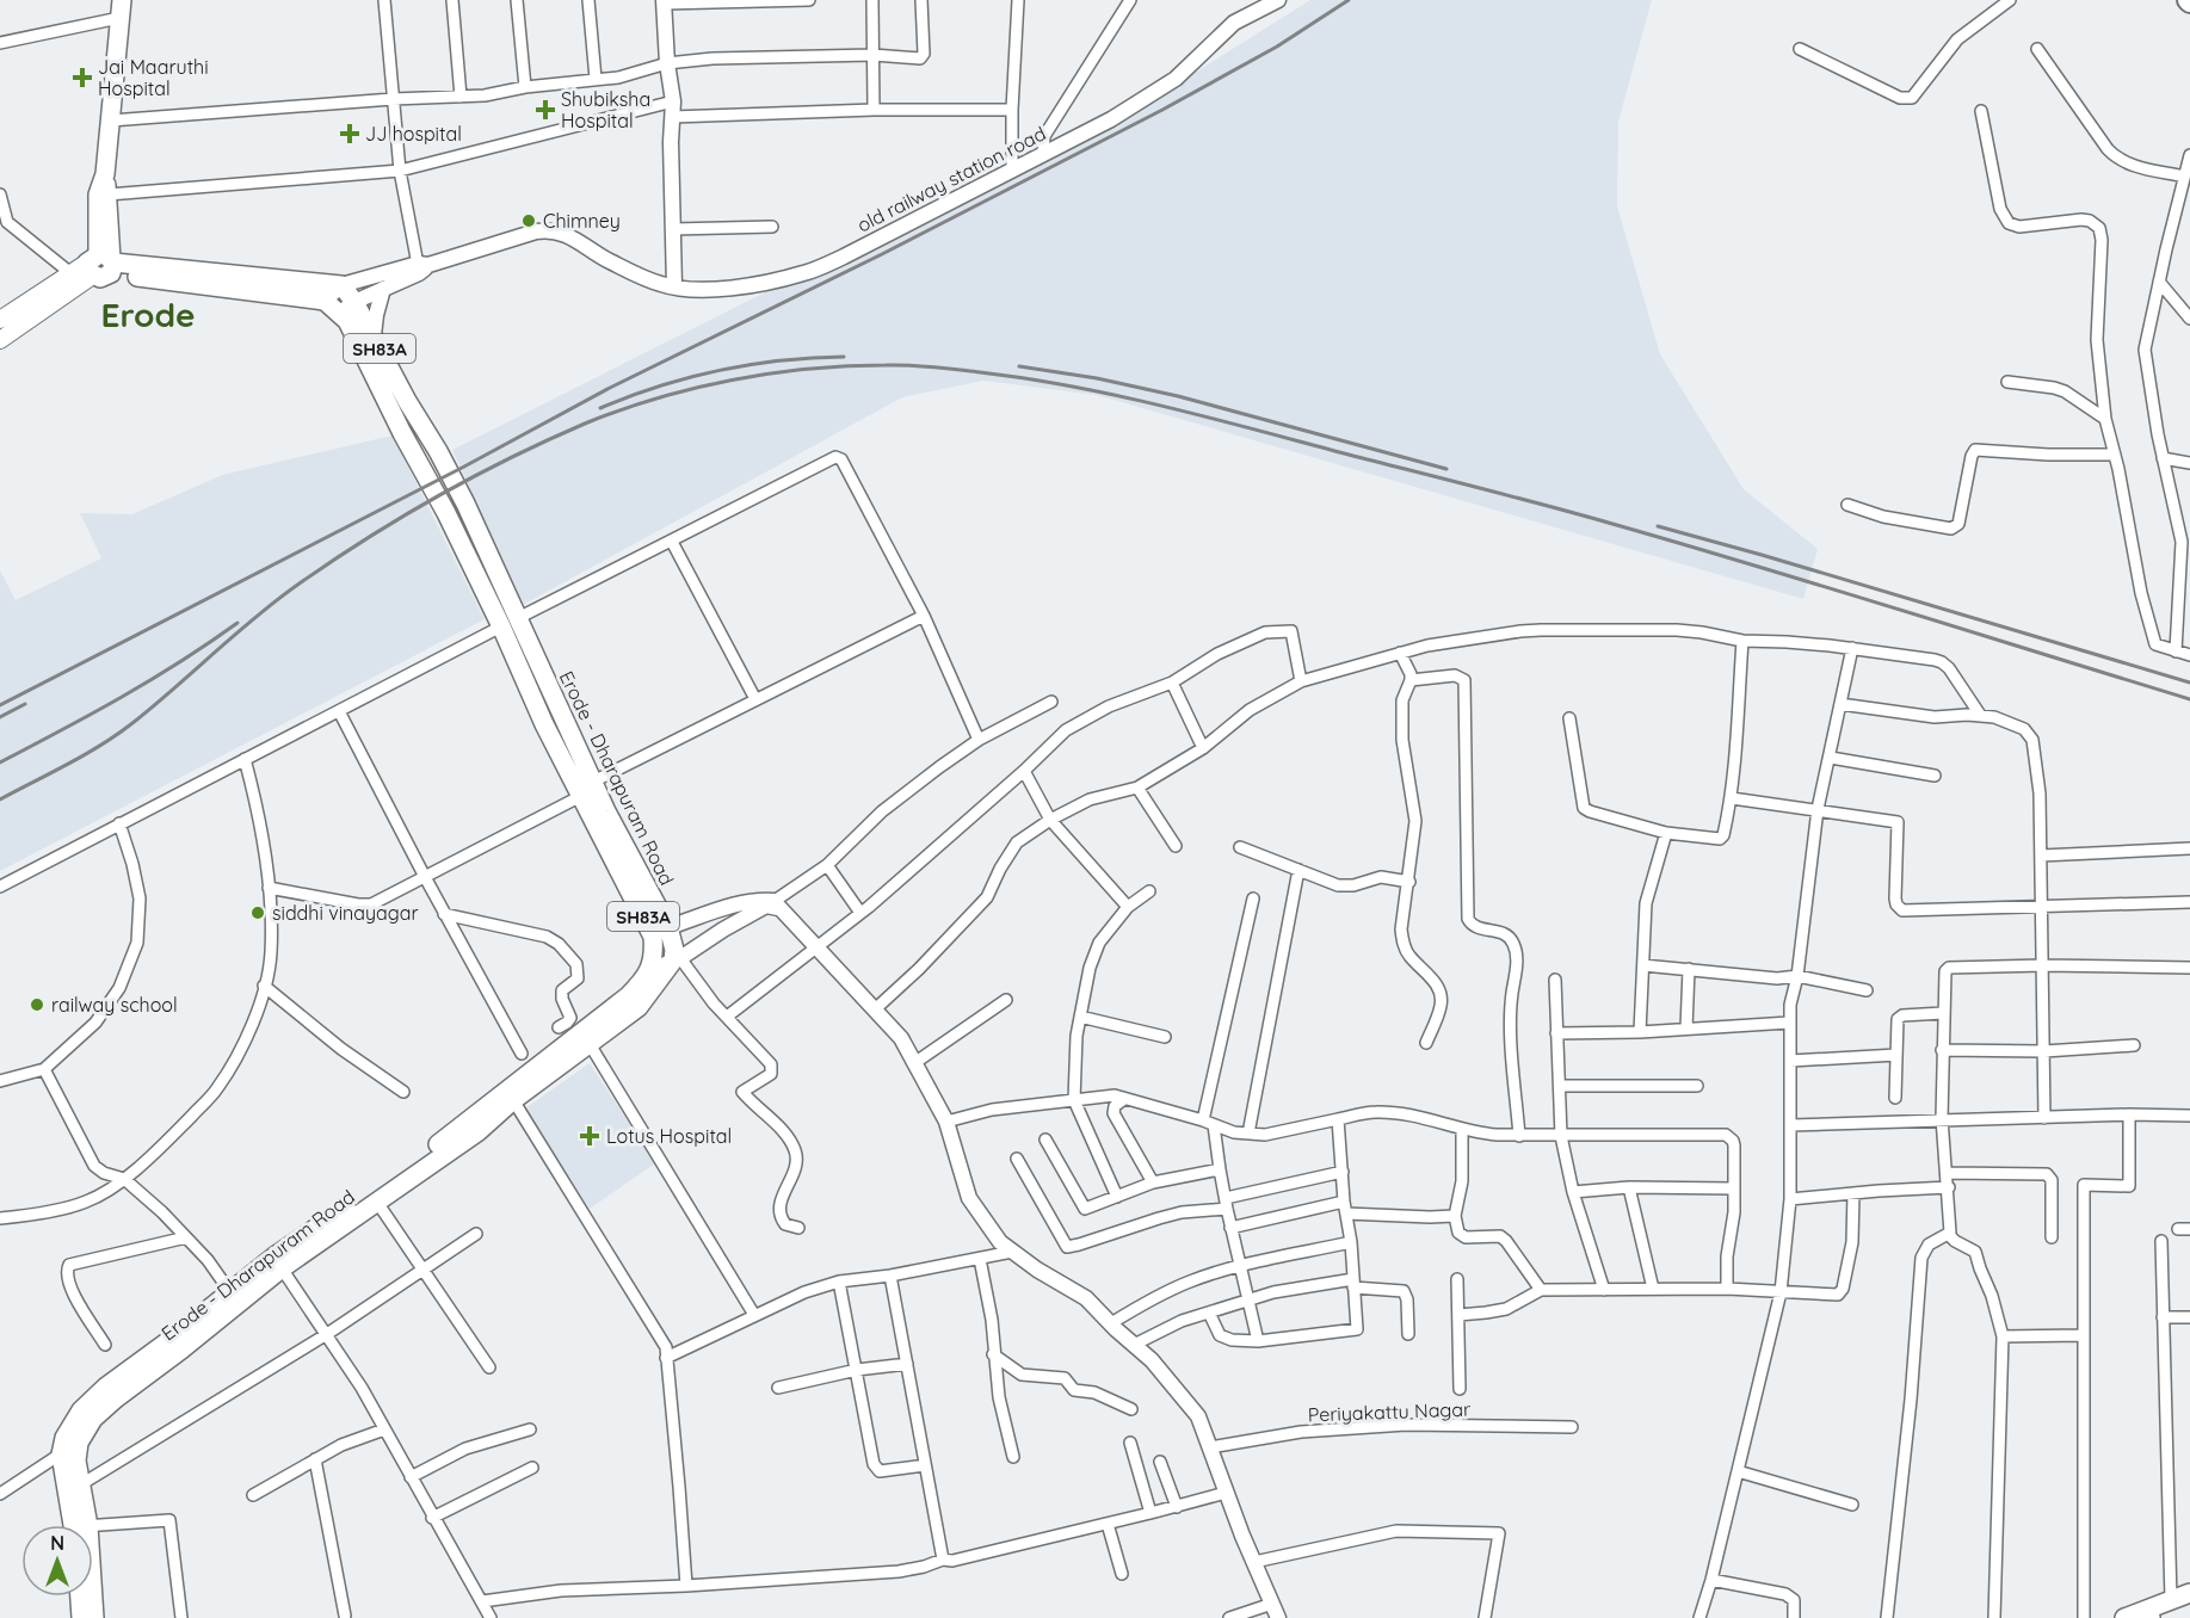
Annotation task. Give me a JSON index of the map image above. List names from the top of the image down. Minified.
{"streets":{"main road":["SH83A","Erode - Dharapuram Road"],"street":["old railway station road","Periyakattu Nagar"]},"crossings":[["SH83A","Erode - Dharapuram Road"]],"districts":["Erode"],"places":{"health":["Jai Maaruthi Hospital","Shubiksha Hospital","JJ hospital","Lotus Hospital"],"other":["Chimney","siddhi vinayagar","railway school"]},"north":"top"}
